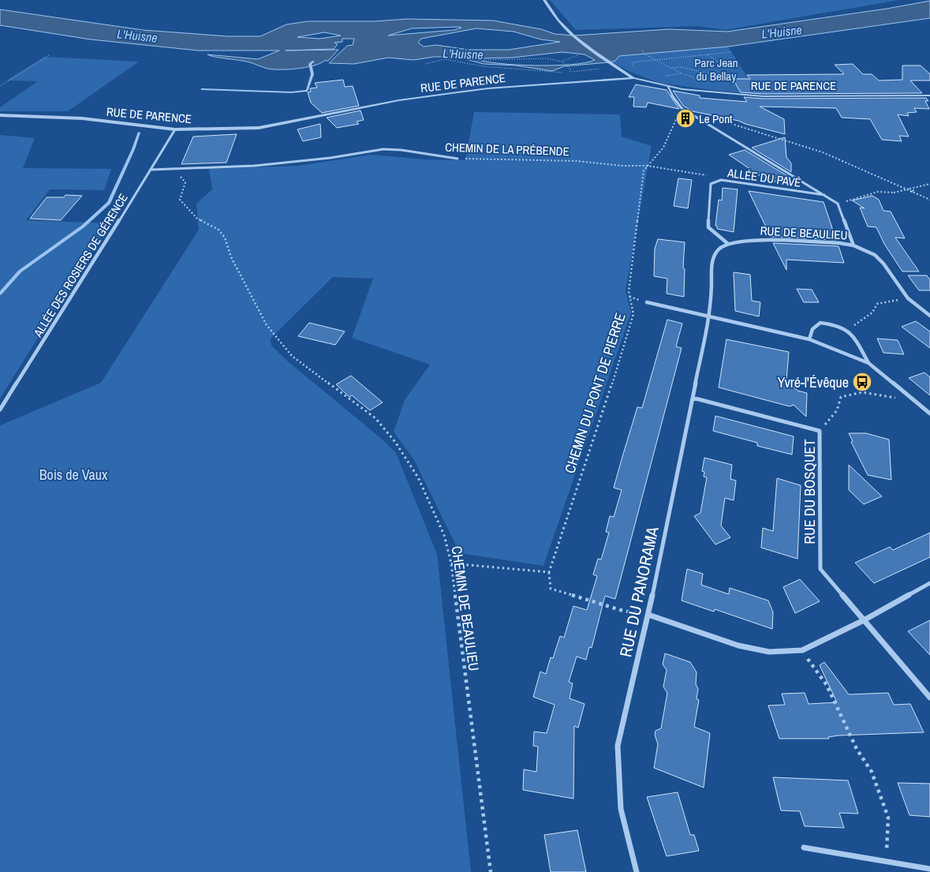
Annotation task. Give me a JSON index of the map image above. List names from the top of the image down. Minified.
{"streets":{"street":["RUE DE PARENCE","CHEMIN DE LA PRÉBENDE","ALLÉE DU PAVÉ","RUE DE BEAULIEU","ALLÉE DES ROSIERS DE GÉRENCE","RUE DU BOSQUET","RUE DU PANORAMA"],"path":["CHEMIN DU PONT DE PIERRE","CHEMIN DE BEAULIEU"]},"crossings":[["RUE DE PARENCE","ALLÉE DES ROSIERS DE GÉRENCE"],["CHEMIN DE LA PRÉBENDE","ALLÉE DU PAVÉ"],["CHEMIN DE LA PRÉBENDE","ALLÉE DES ROSIERS DE GÉRENCE"],["CHEMIN DE LA PRÉBENDE","CHEMIN DU PONT DE PIERRE"],["CHEMIN DE LA PRÉBENDE","CHEMIN DE BEAULIEU"],["ALLÉE DU PAVÉ","RUE DE BEAULIEU"],["RUE DU BOSQUET","RUE DU PANORAMA"]],"water":["L'Huisne"],"parks":["Parc Jean du Bellay","Bois de Vaux"],"places":{"building":["Le Pont"],"bus stop":["Yvré-l'Évêque"]}}
